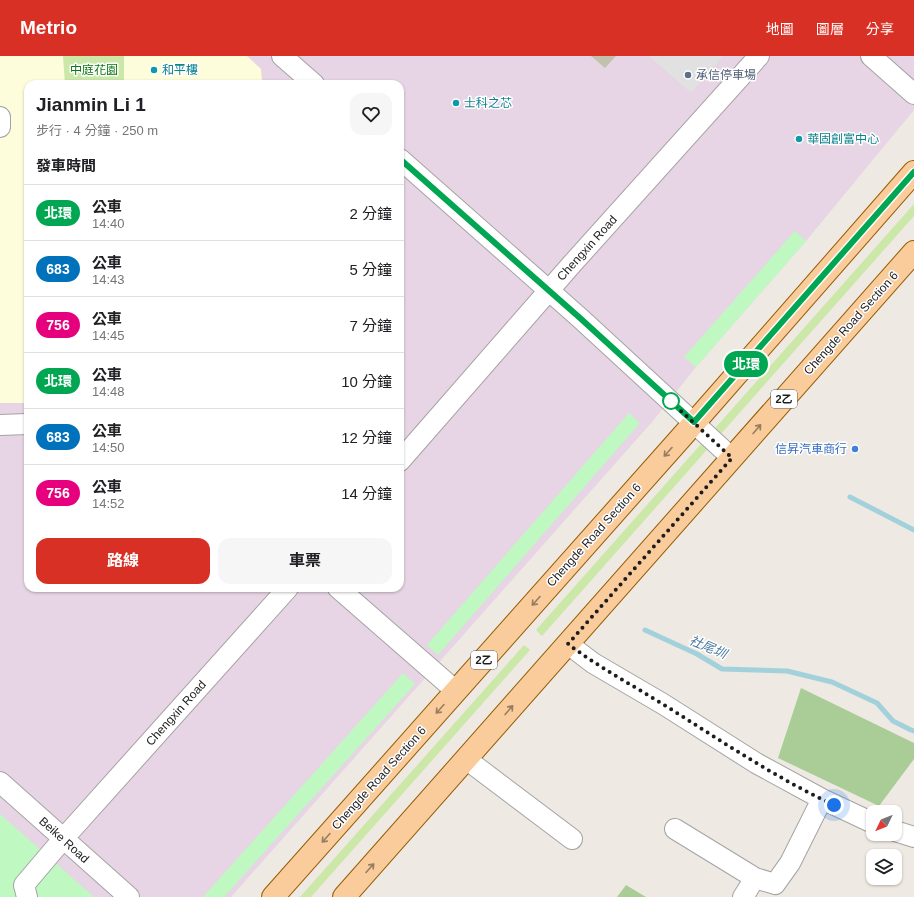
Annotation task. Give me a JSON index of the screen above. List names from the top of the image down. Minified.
{"streets":{"main road":["Chengde Road Section 6","2乙"],"street":["Chengxin Road","Beike Road"]},"crossings":[["Chengxin Road","Beike Road"]],"water":["社尾圳"],"parks":["中庭花園"],"places":["和平樓","承信停車場","士科之芯","華固創富中心","信昇汽車商行"],"lines":["bus line 北環"],"north":"bottom left","page":{"header":"Metrio","nav":["地圖","圖層","分享"],"on_map":"北環","heading":[["Jianmin Li 1","步行 · 4 分鐘 · 250 m"],"發車時間"],"list":[{"mark":"北環","name":"公車","note":"14:40","value":"2 分鐘"},{"mark":"683","name":"公車","note":"14:43","value":"5 分鐘"},{"mark":"756","name":"公車","note":"14:45","value":"7 分鐘"},{"mark":"北環","name":"公車","note":"14:48","value":"10 分鐘"},{"mark":"683","name":"公車","note":"14:50","value":"12 分鐘"},{"mark":"756","name":"公車","note":"14:52","value":"14 分鐘"}],"buttons":["路線","車票"]}}
